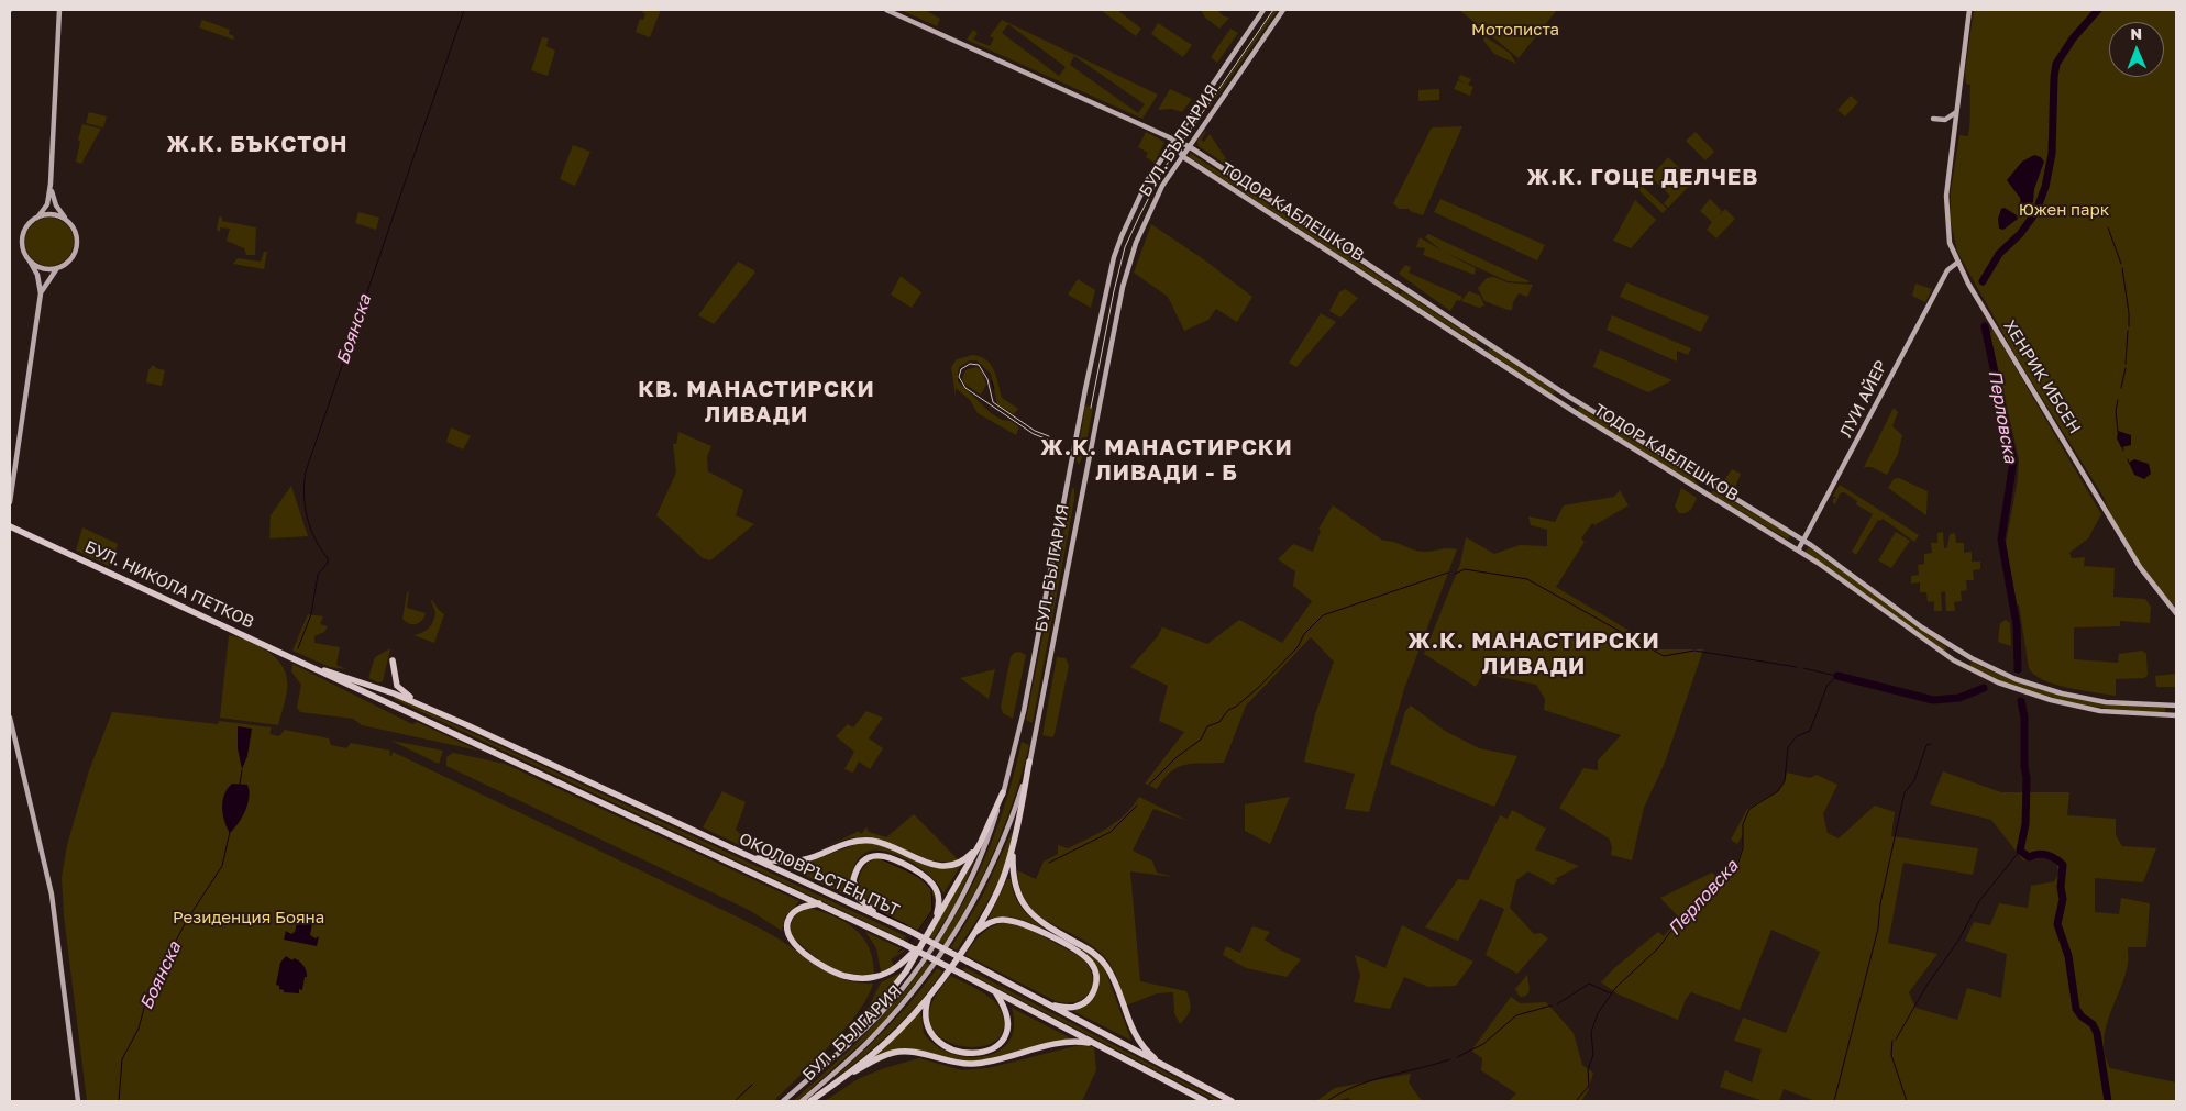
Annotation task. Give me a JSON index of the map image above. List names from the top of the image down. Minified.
{"streets":{"highway":["БУЛ. НИКОЛА ПЕТКОВ","ОКОЛОВРЪСТЕН ПЪТ"],"main road":["БУЛ. БЪЛГАРИЯ","ТОДОР КАБЛЕШКОВ","ХЕНРИК ИБСЕН","ЛУИ АЙЕР"]},"crossings":[["БУЛ. БЪЛГАРИЯ","ТОДОР КАБЛЕШКОВ"],["ТОДОР КАБЛЕШКОВ","ЛУИ АЙЕР"],["ХЕНРИК ИБСЕН","ЛУИ АЙЕР"],["БУЛ. НИКОЛА ПЕТКОВ","ОКОЛОВРЪСТЕН ПЪТ"]],"districts":["Ж.К. БЪКСТОН","Ж.К. ГОЦЕ ДЕЛЧЕВ","КВ. МАНАСТИРСКИ ЛИВАДИ","Ж.К. МАНАСТИРСКИ ЛИВАДИ - Б","Ж.К. МАНАСТИРСКИ ЛИВАДИ"],"water":["Боянска","Перловска"],"parks":["Мотописта","Южен парк","Резиденция Бояна"],"north":"top"}
